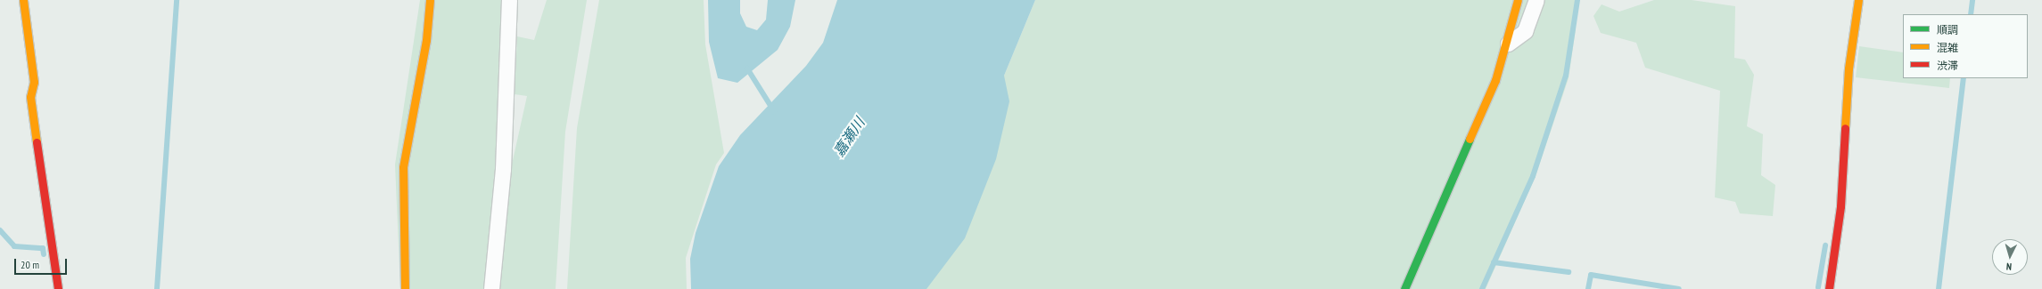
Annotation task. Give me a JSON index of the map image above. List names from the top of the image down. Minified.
{"water":["嘉瀬川"],"legend":["順調","混雑","渋滞"],"scale_bar":"20 m","north":"bottom"}
